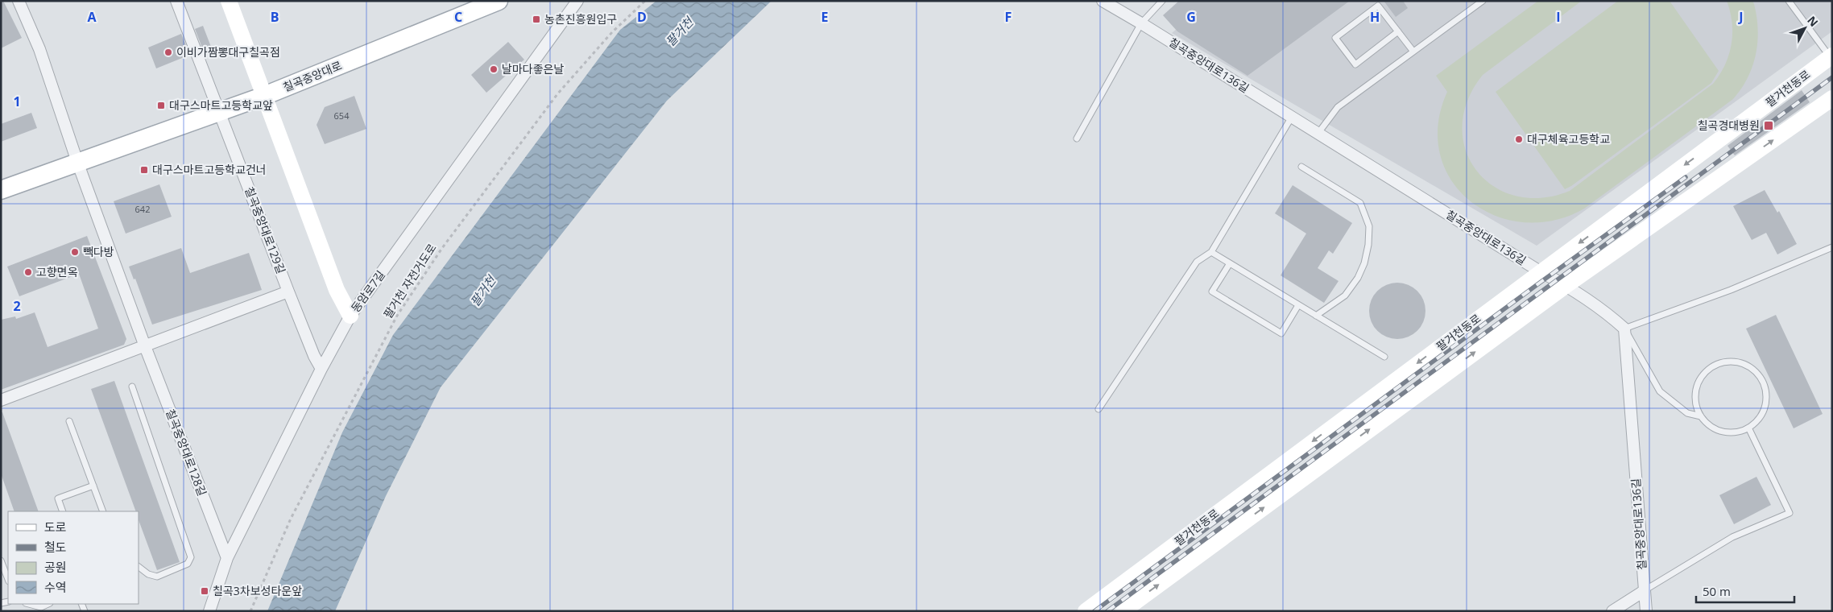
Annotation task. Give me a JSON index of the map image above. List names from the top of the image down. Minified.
{"streets":{"main road":["칠곡중앙대로"],"street":["칠곡중앙대로136길","팔거천동로","칠곡중앙대로129길","동암로7길","칠곡중앙대로128길"],"path":["팔거천 자전거도로"]},"crossings":[["칠곡중앙대로136길","팔거천동로"],["칠곡중앙대로","칠곡중앙대로129길"],["칠곡중앙대로","칠곡중앙대로128길"],["칠곡중앙대로129길","동암로7길"],["동암로7길","칠곡중앙대로128길"]],"water":["팔거천"],"places":{"transit":["농촌진흥원입구","대구스마트고등학교앞","칠곡경대병원","대구스마트고등학교건너","칠곡3차보성타운앞"],"other":["이비가짬뽕대구칠곡점","날마다좋은날","대구체육고등학교","빽다방","고향면옥"]},"house_numbers":["654","642"],"legend":["도로","철도","공원","수역"],"scale_bar":"50 m","north":"top right","grid":{"columns":["A","B","C","D","E","F","G","H","I","J"],"rows":["1","2"]}}
